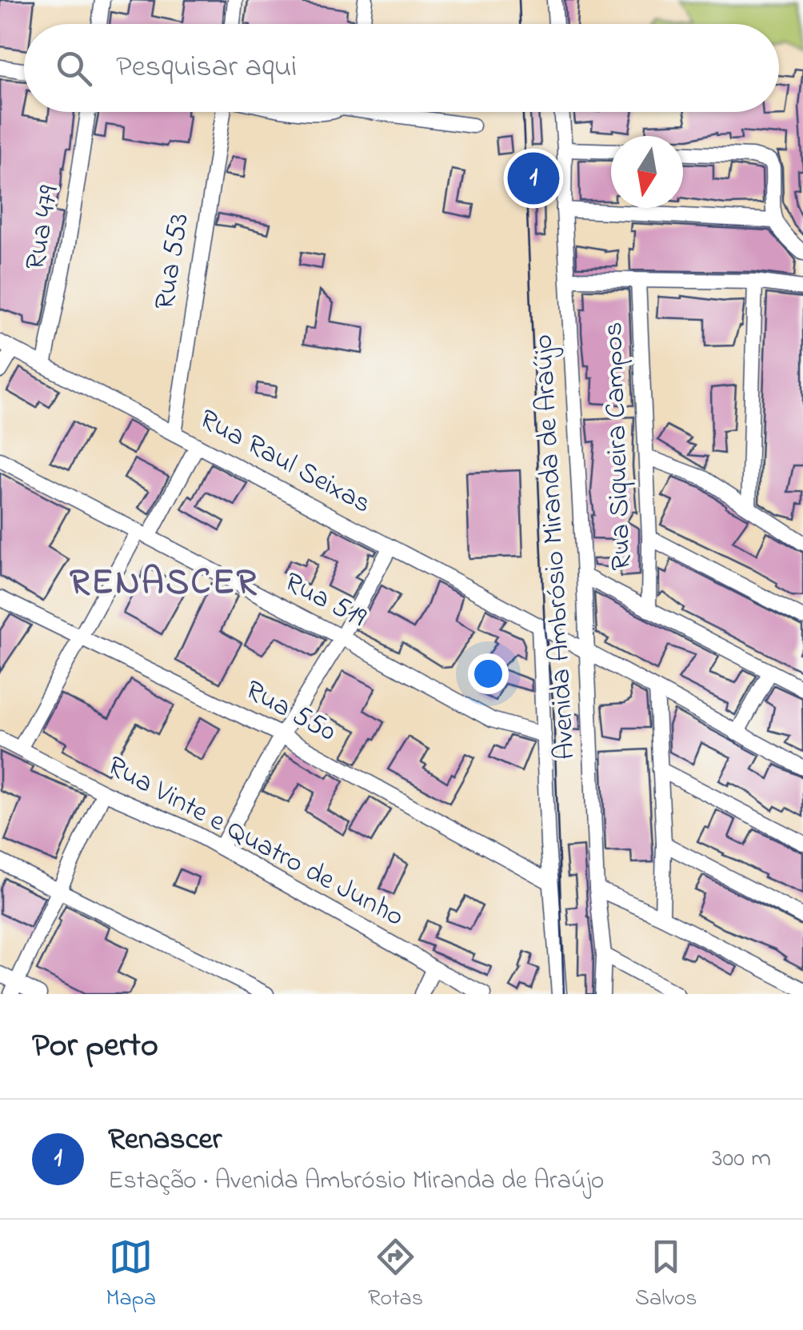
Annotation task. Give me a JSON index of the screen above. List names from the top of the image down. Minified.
{"streets":{"street":["Rua 479","Rua 553","Rua Siqueira Campos","Rua Raul Seixas","Avenida Ambrósio Miranda de Araújo","Rua 519","Rua 550","Rua Vinte e Quatro de Junho"]},"crossings":[["Rua 479","Rua Raul Seixas"],["Rua 553","Rua Raul Seixas"],["Rua Raul Seixas","Avenida Ambrósio Miranda de Araújo"]],"districts":["RENASCER"],"north":"bottom","page":{"search":"Pesquisar aqui","pins":"1","heading":"Por perto","list":[{"mark":"1","name":"Renascer","note":"Estação · Avenida Ambrósio Miranda de Araújo","value":"300 m"}],"nav":["Mapa","Rotas","Salvos"]}}
